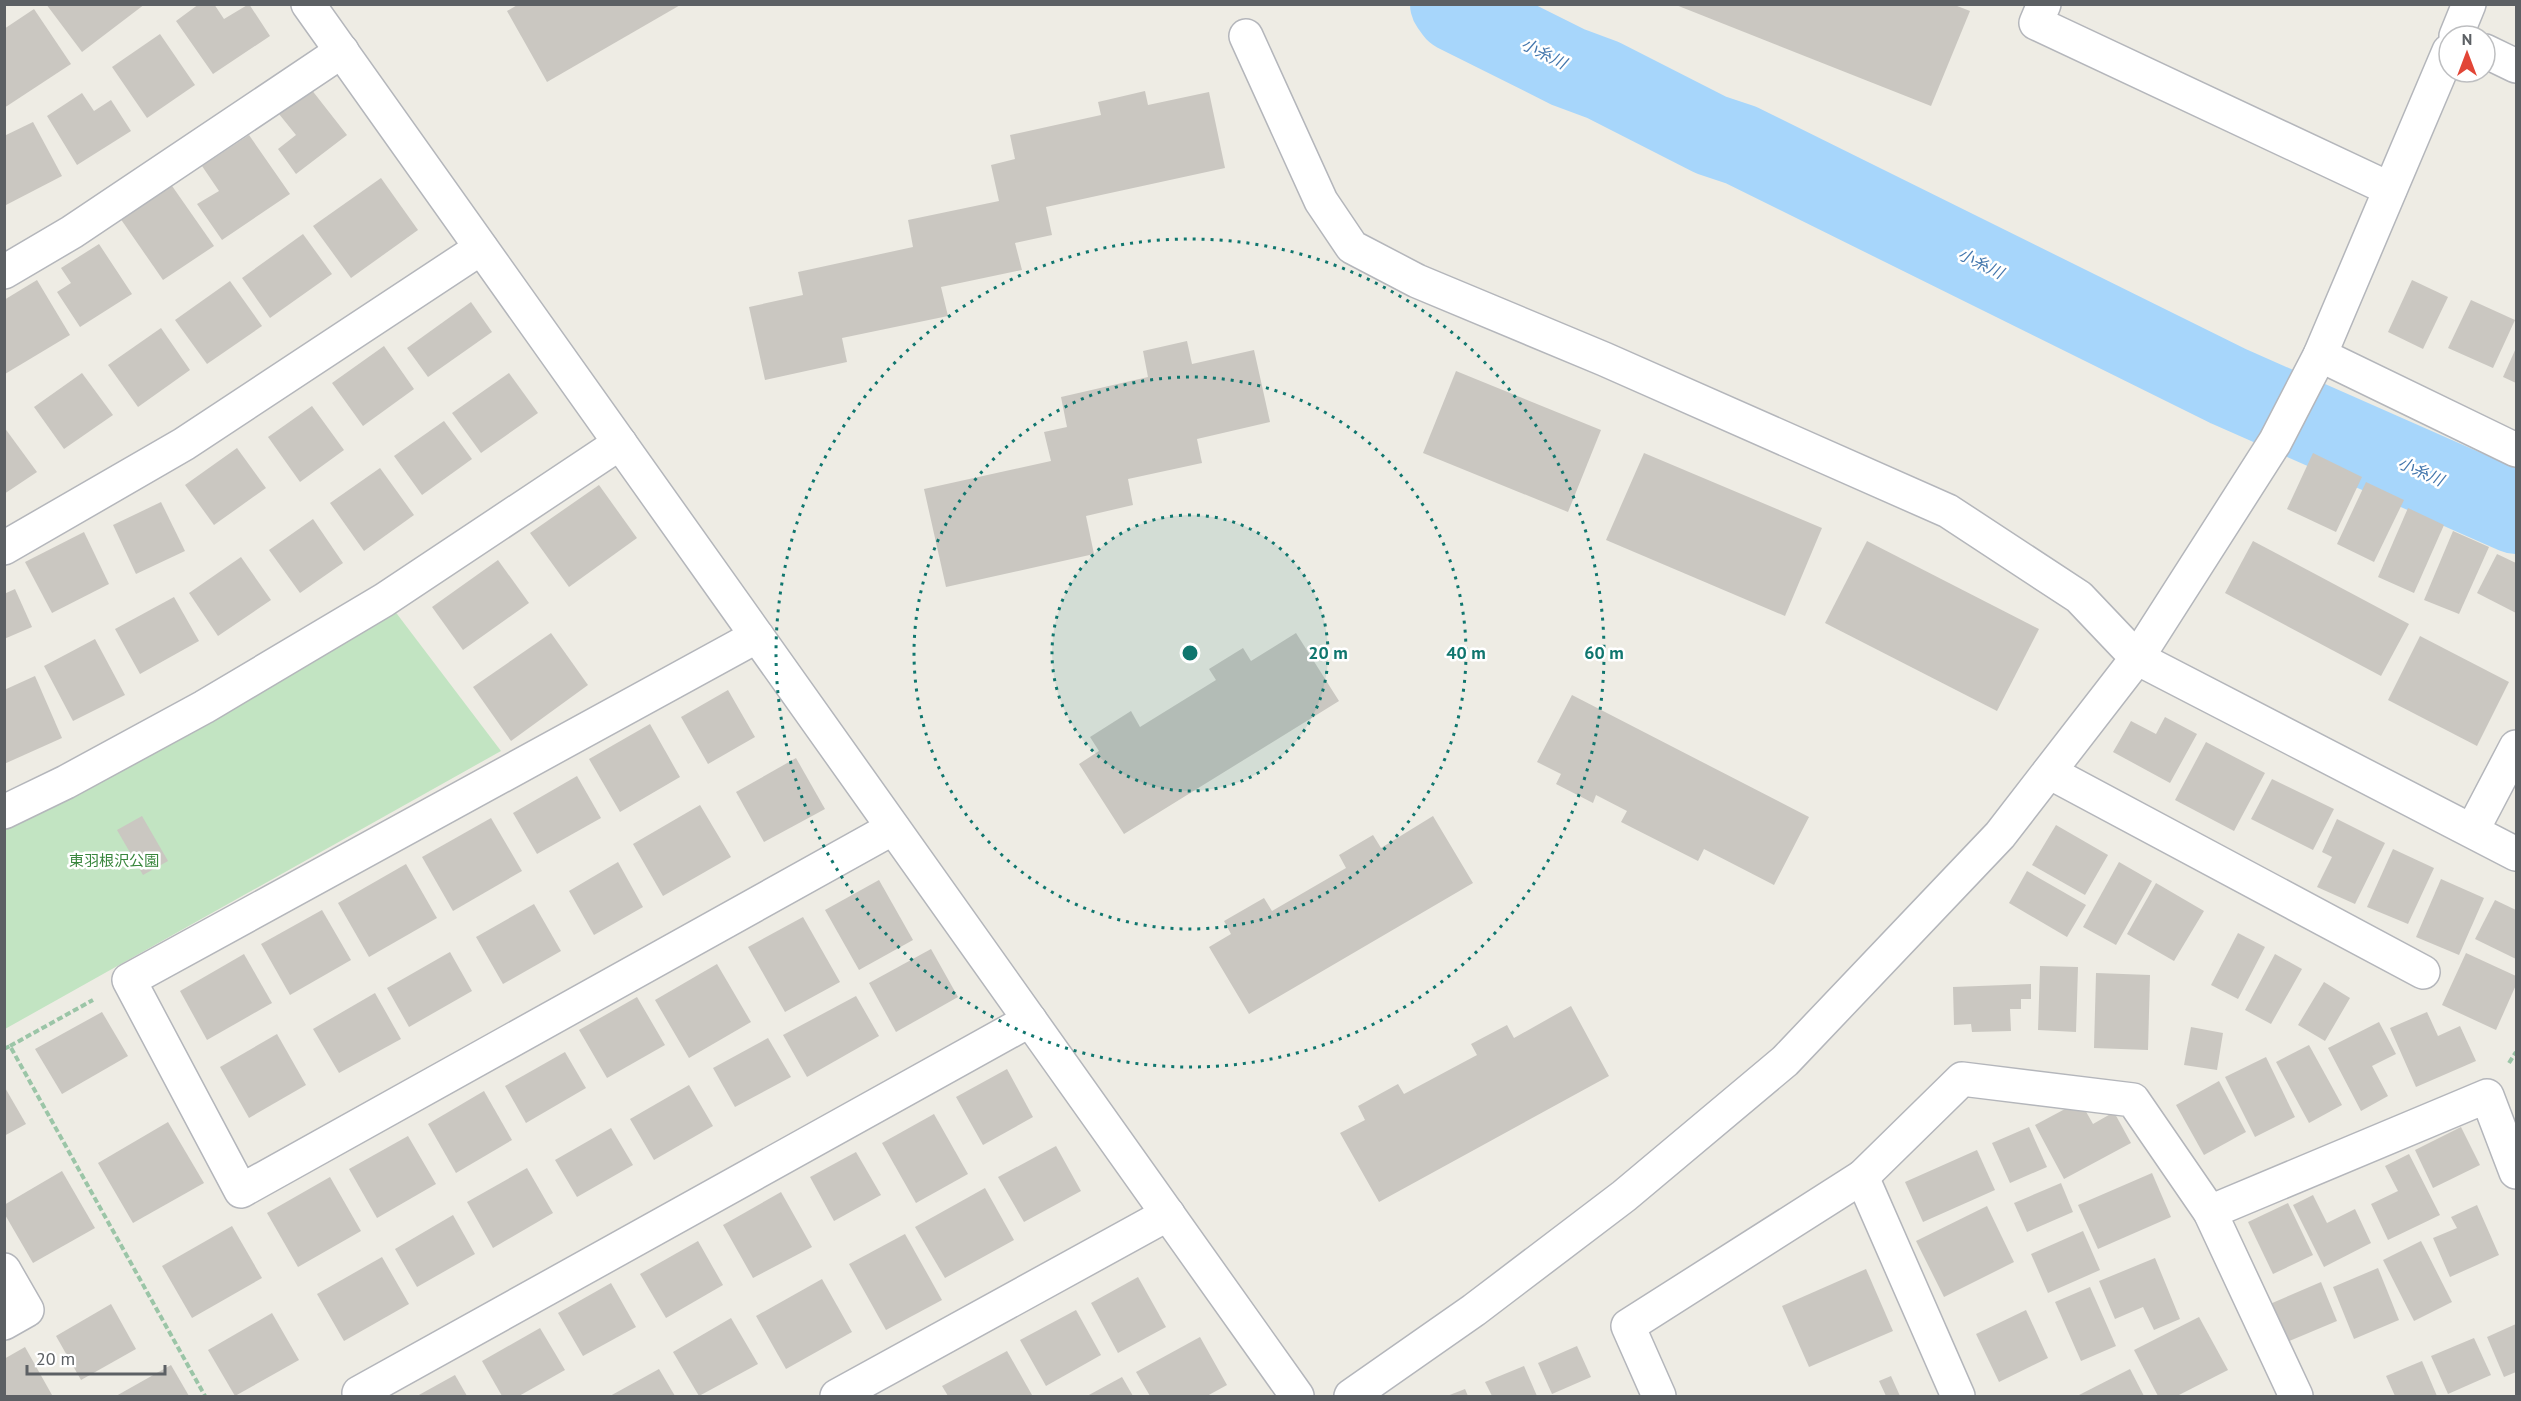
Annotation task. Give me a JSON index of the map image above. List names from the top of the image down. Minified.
{"water":["小糸川"],"parks":["東羽根沢公園"],"scale_bar":"20 m","north":"top","rings":["20 m","40 m","60 m"]}
